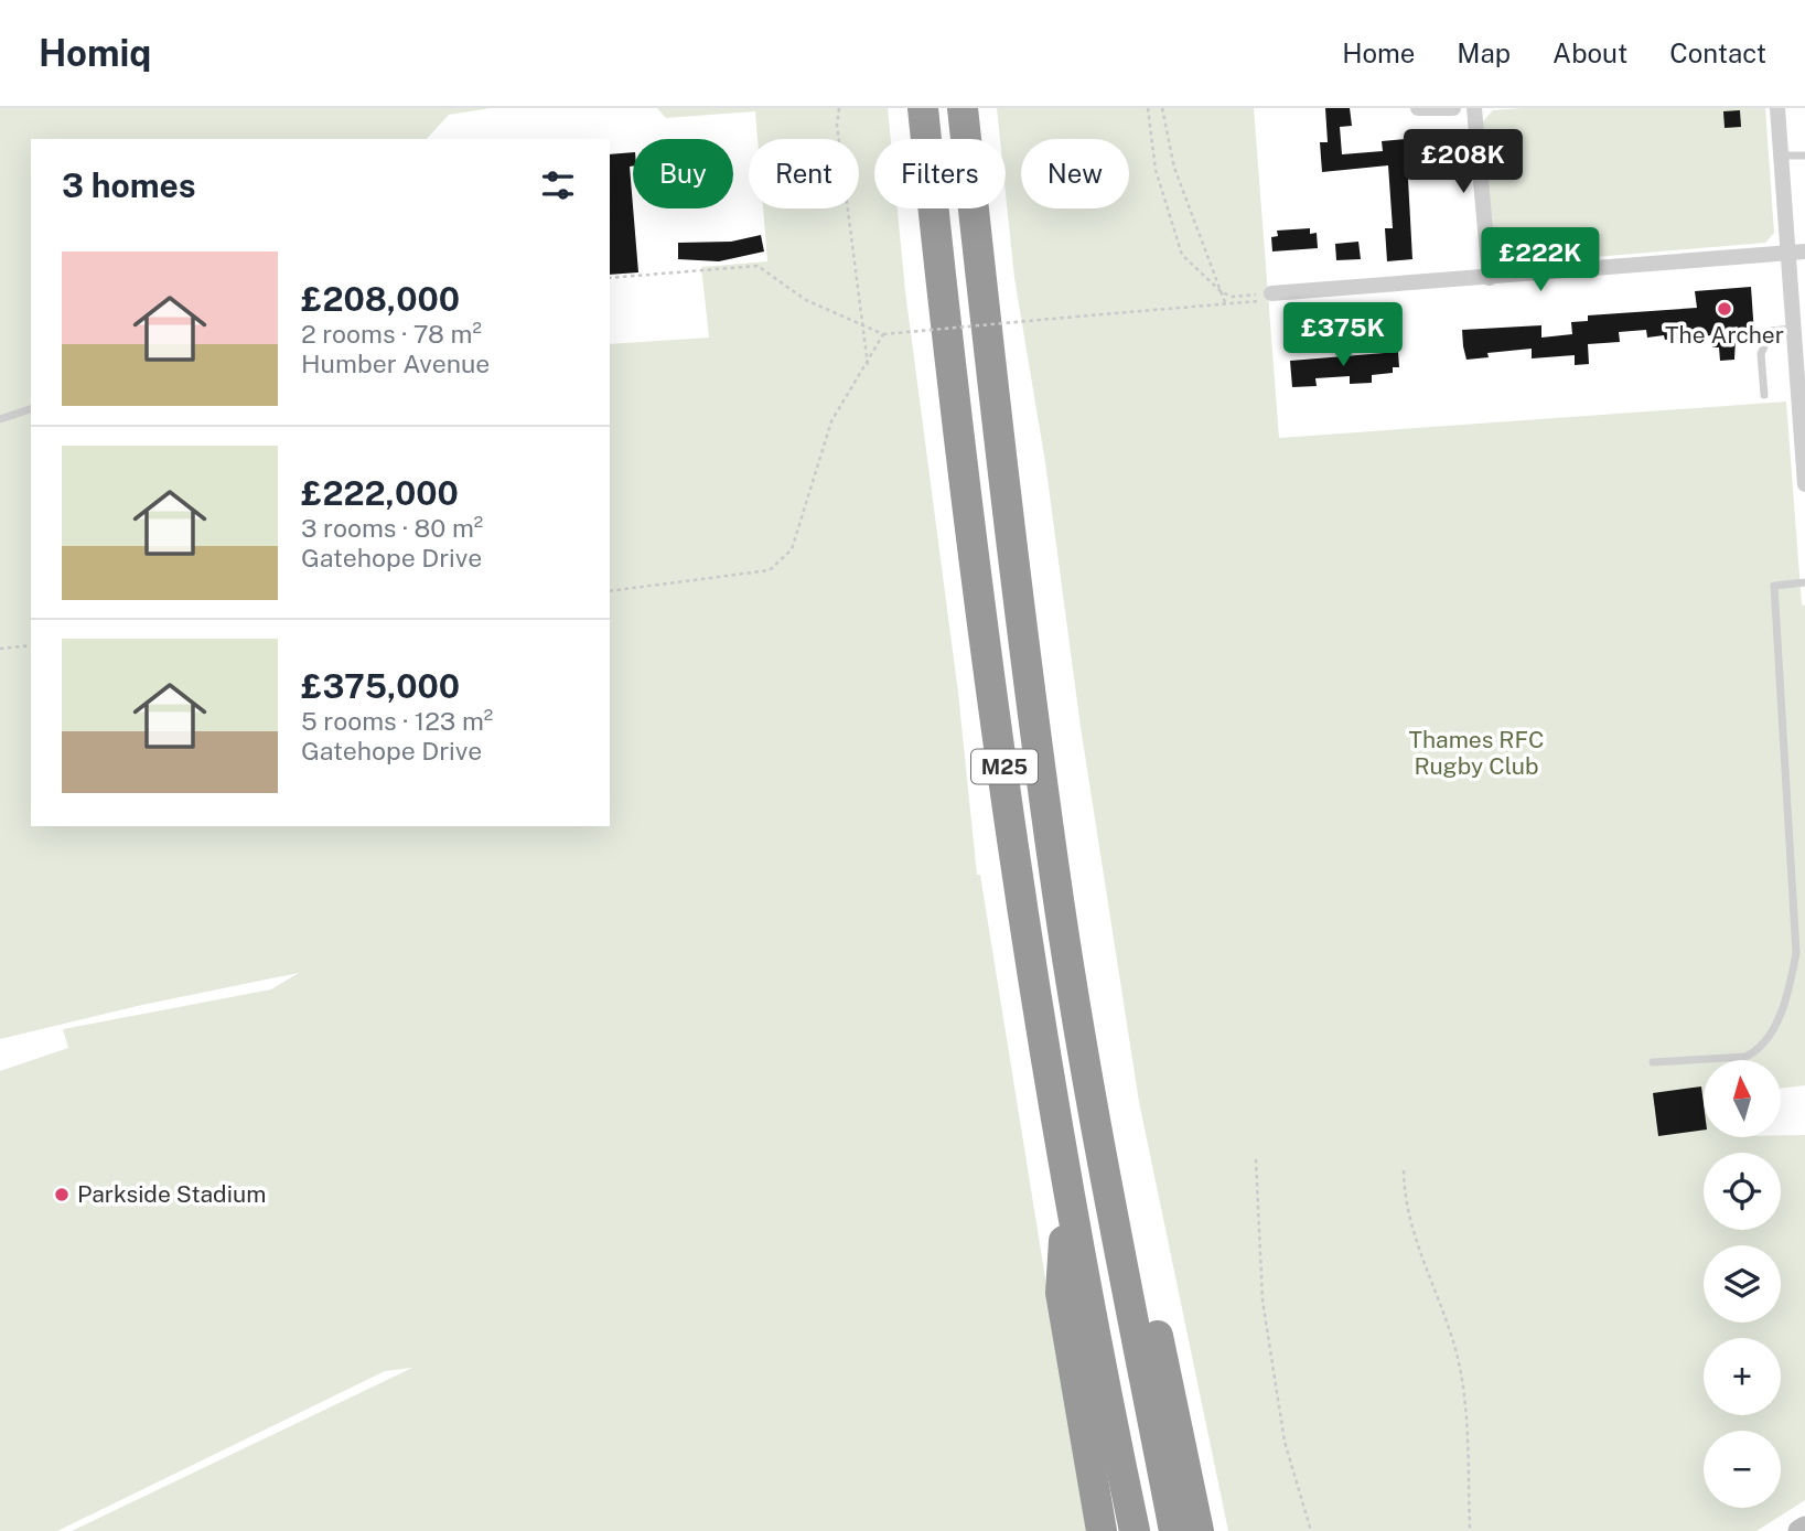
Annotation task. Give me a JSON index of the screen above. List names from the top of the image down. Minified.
{"streets":{"highway":["M25"]},"parks":["Thames RFC Rugby Club"],"places":["The Archer","Parkside Stadium"],"north":"top","page":{"header":"Homiq","nav":["Home","Map","About","Contact"],"price":["£208K","£222K","£375K"],"chip":["Buy","Rent","Filters","New"],"heading":"3 homes","list":[{"name":"£208,000","note":"2 rooms · 78 m² · Humber Avenue"},{"name":"£222,000","note":"3 rooms · 80 m² · Gatehope Drive"},{"name":"£375,000","note":"5 rooms · 123 m² · Gatehope Drive"}],"map_buttons":["+","−"]}}
